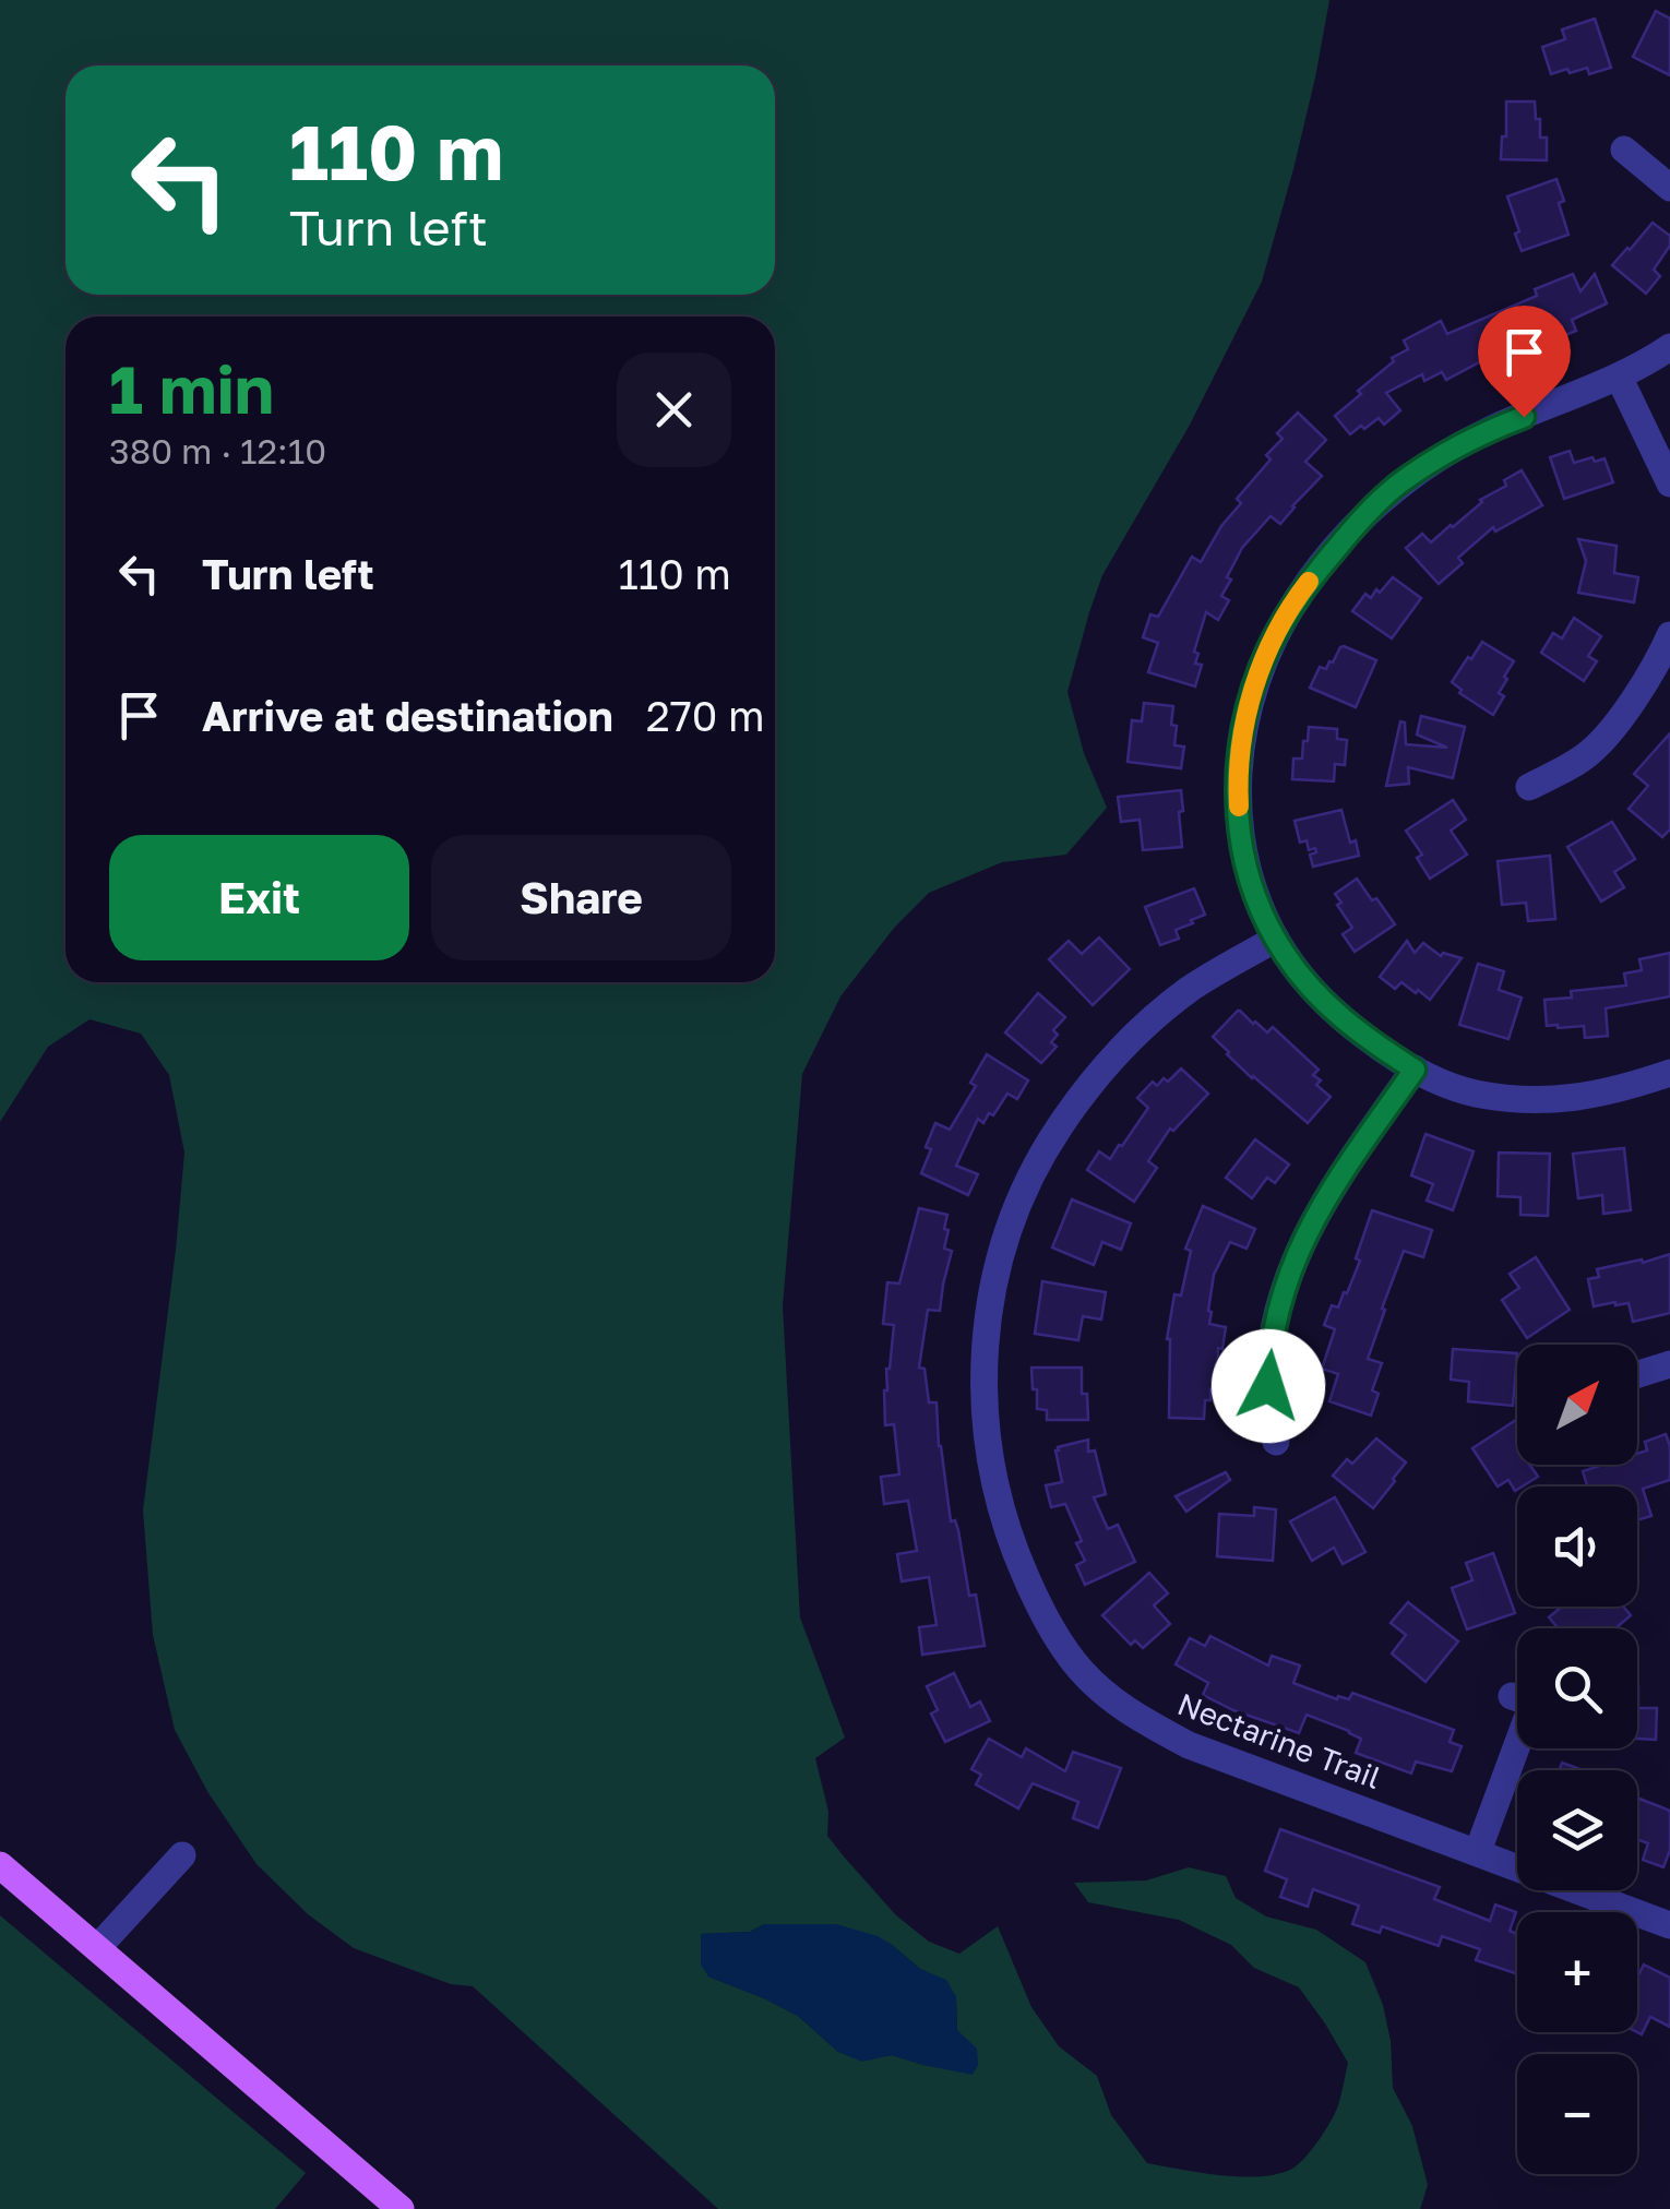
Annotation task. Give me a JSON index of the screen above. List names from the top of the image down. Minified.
{"streets":{"street":["Nectarine Trail"]},"north":"top right","page":{"turn":["110 m","Turn left"],"heading":["1 min","380 m · 12:10"],"list":[{"name":"Turn left","value":"110 m"},{"name":"Arrive at destination","value":"270 m"}],"buttons":["Exit","Share"],"map_buttons":["+","−"]}}
